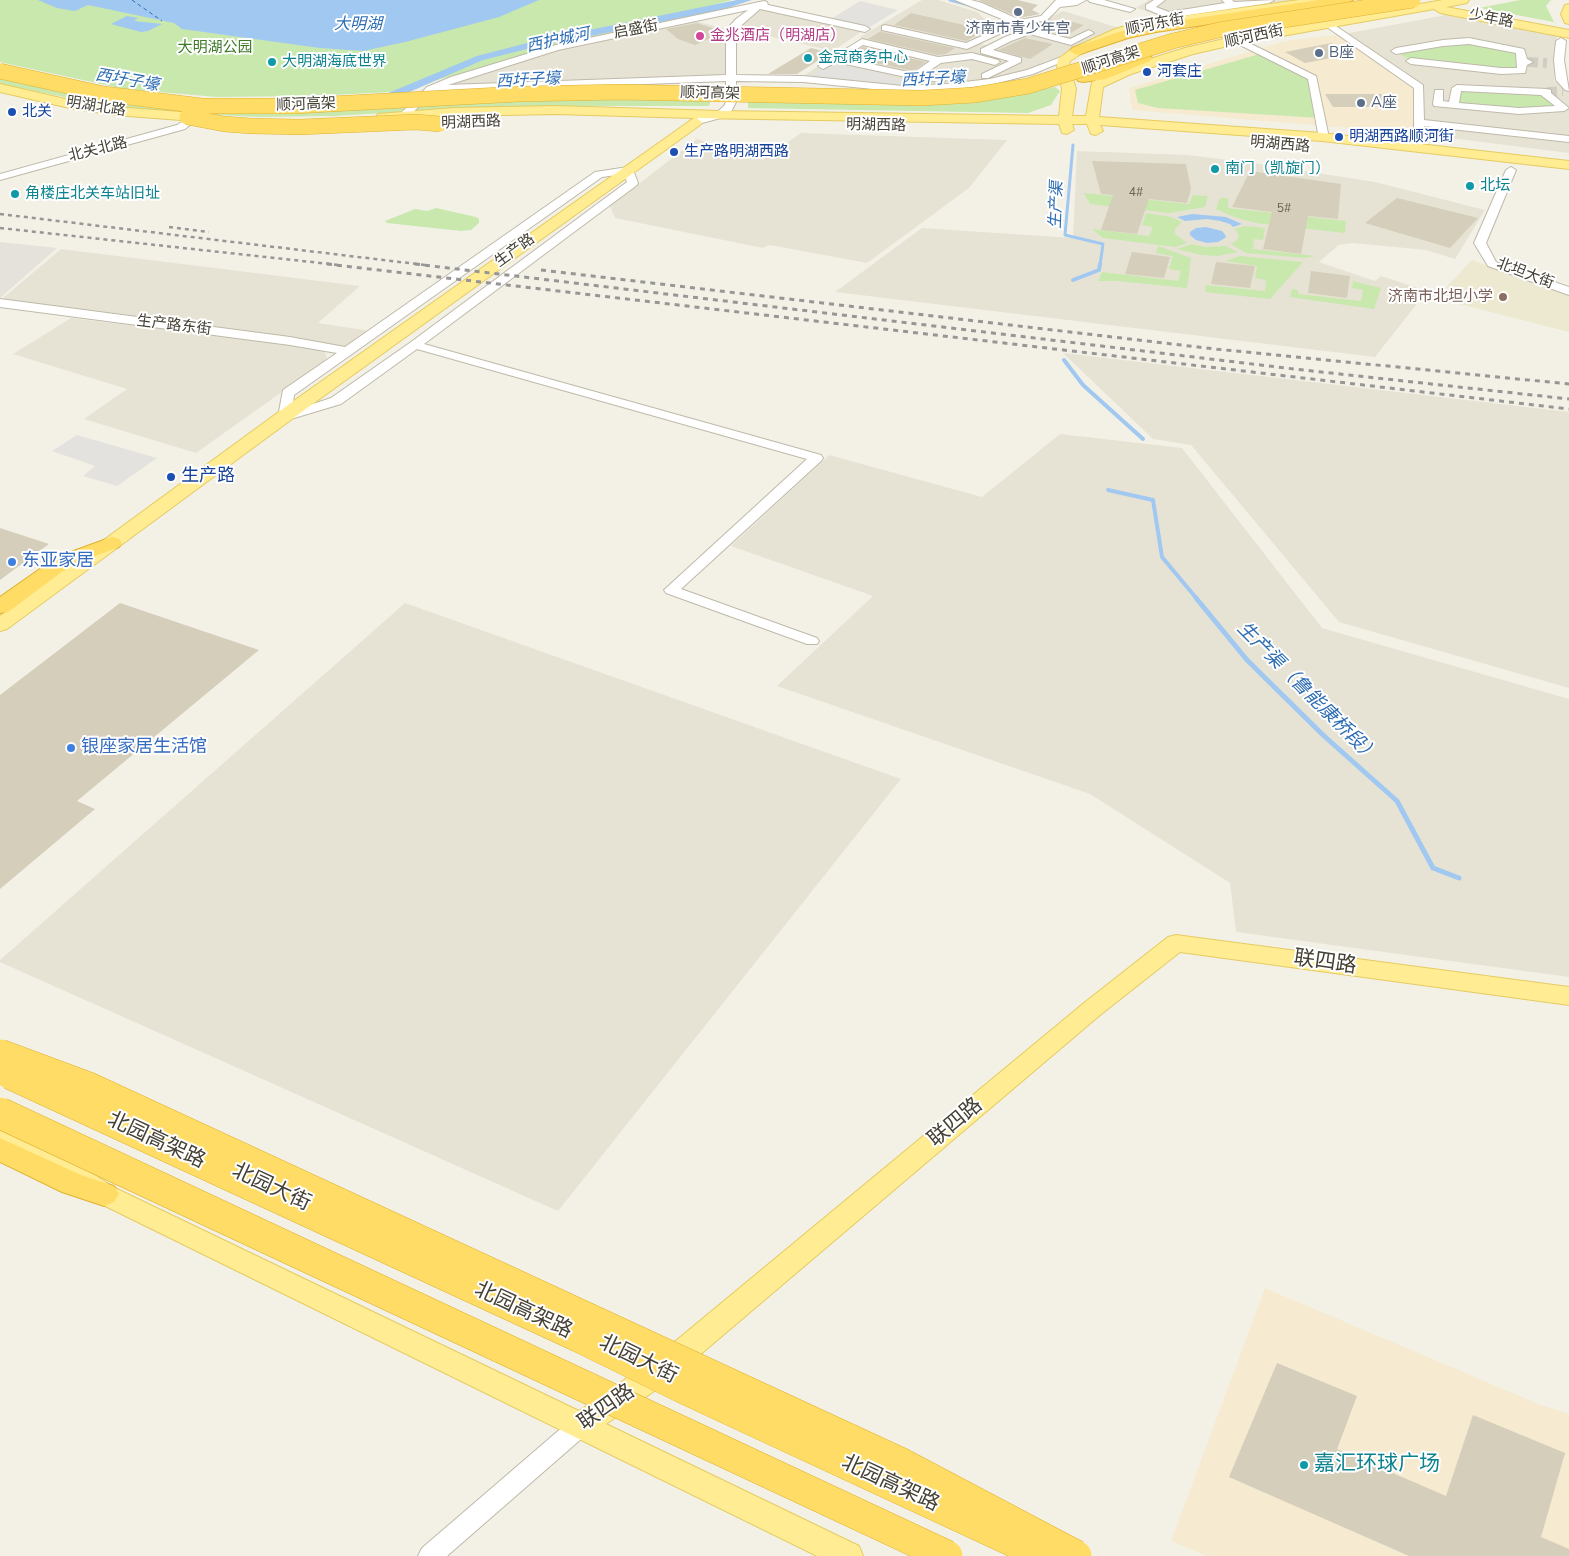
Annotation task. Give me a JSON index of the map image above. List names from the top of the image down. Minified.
{"streets":{"highway":["顺河高架","北园高架路"],"main road":["少年路","顺河东街","顺河西街","明湖北路","明湖西路","生产路","联四路","北园大街"],"street":["启盛街","北关北路","北坦大街","生产路东街"]},"crossings":[["少年路","顺河西街"],["少年路","顺河高架"],["启盛街","明湖西路"],["顺河西街","明湖西路"],["明湖北路","明湖西路"],["明湖北路","北关北路"],["明湖西路","北关北路"],["明湖西路","生产路"],["明湖西路","北坦大街"],["联四路","北园大街"]],"water":["大明湖","西护城河","西圩子壕","生产渠","生产渠（鲁能康桥段）"],"parks":["大明湖公园"],"places":["济南市青少年宫","金兆酒店（明湖店）","B座","金冠商务中心","大明湖海底世界","河套庄","A座","北关","明湖西路顺河街","生产路明湖西路","南门（凯旋门）","北坛","角楼庄北关车站旧址","济南市北坦小学","生产路","东亚家居","银座家居生活馆","嘉汇环球广场"],"house_numbers":["4#","5#"]}
